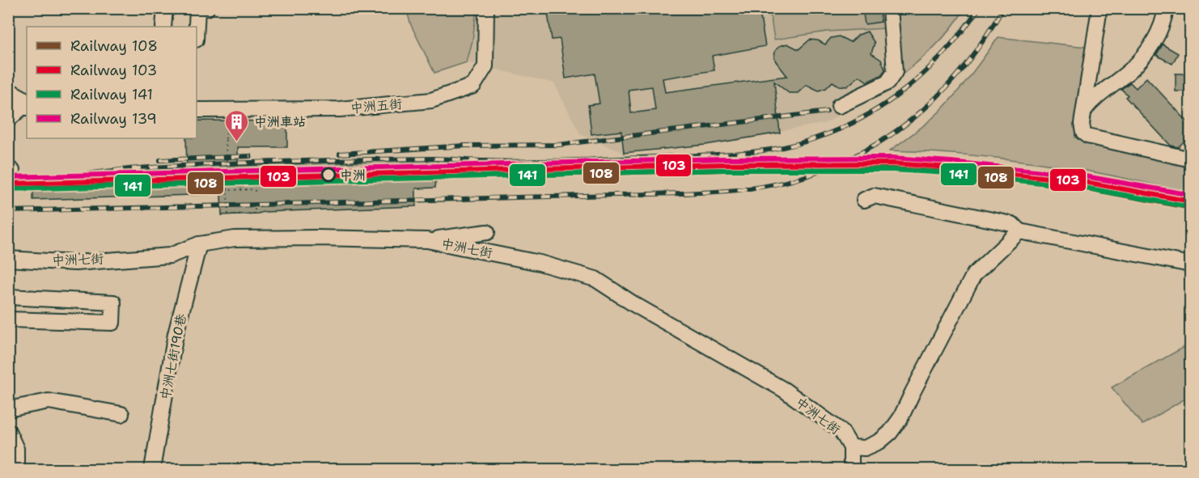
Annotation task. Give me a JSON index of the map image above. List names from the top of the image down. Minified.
{"streets":{"street":["中洲五街","中洲七街","中洲七街190巷"]},"crossings":[["中洲七街","中洲七街190巷"]],"places":{"building":["中洲車站"],"other":["中洲"]},"lines":["rail line 139","rail line 103","rail line 108","rail line 141"],"legend":["Railway 108","Railway 103","Railway 141","Railway 139"]}
